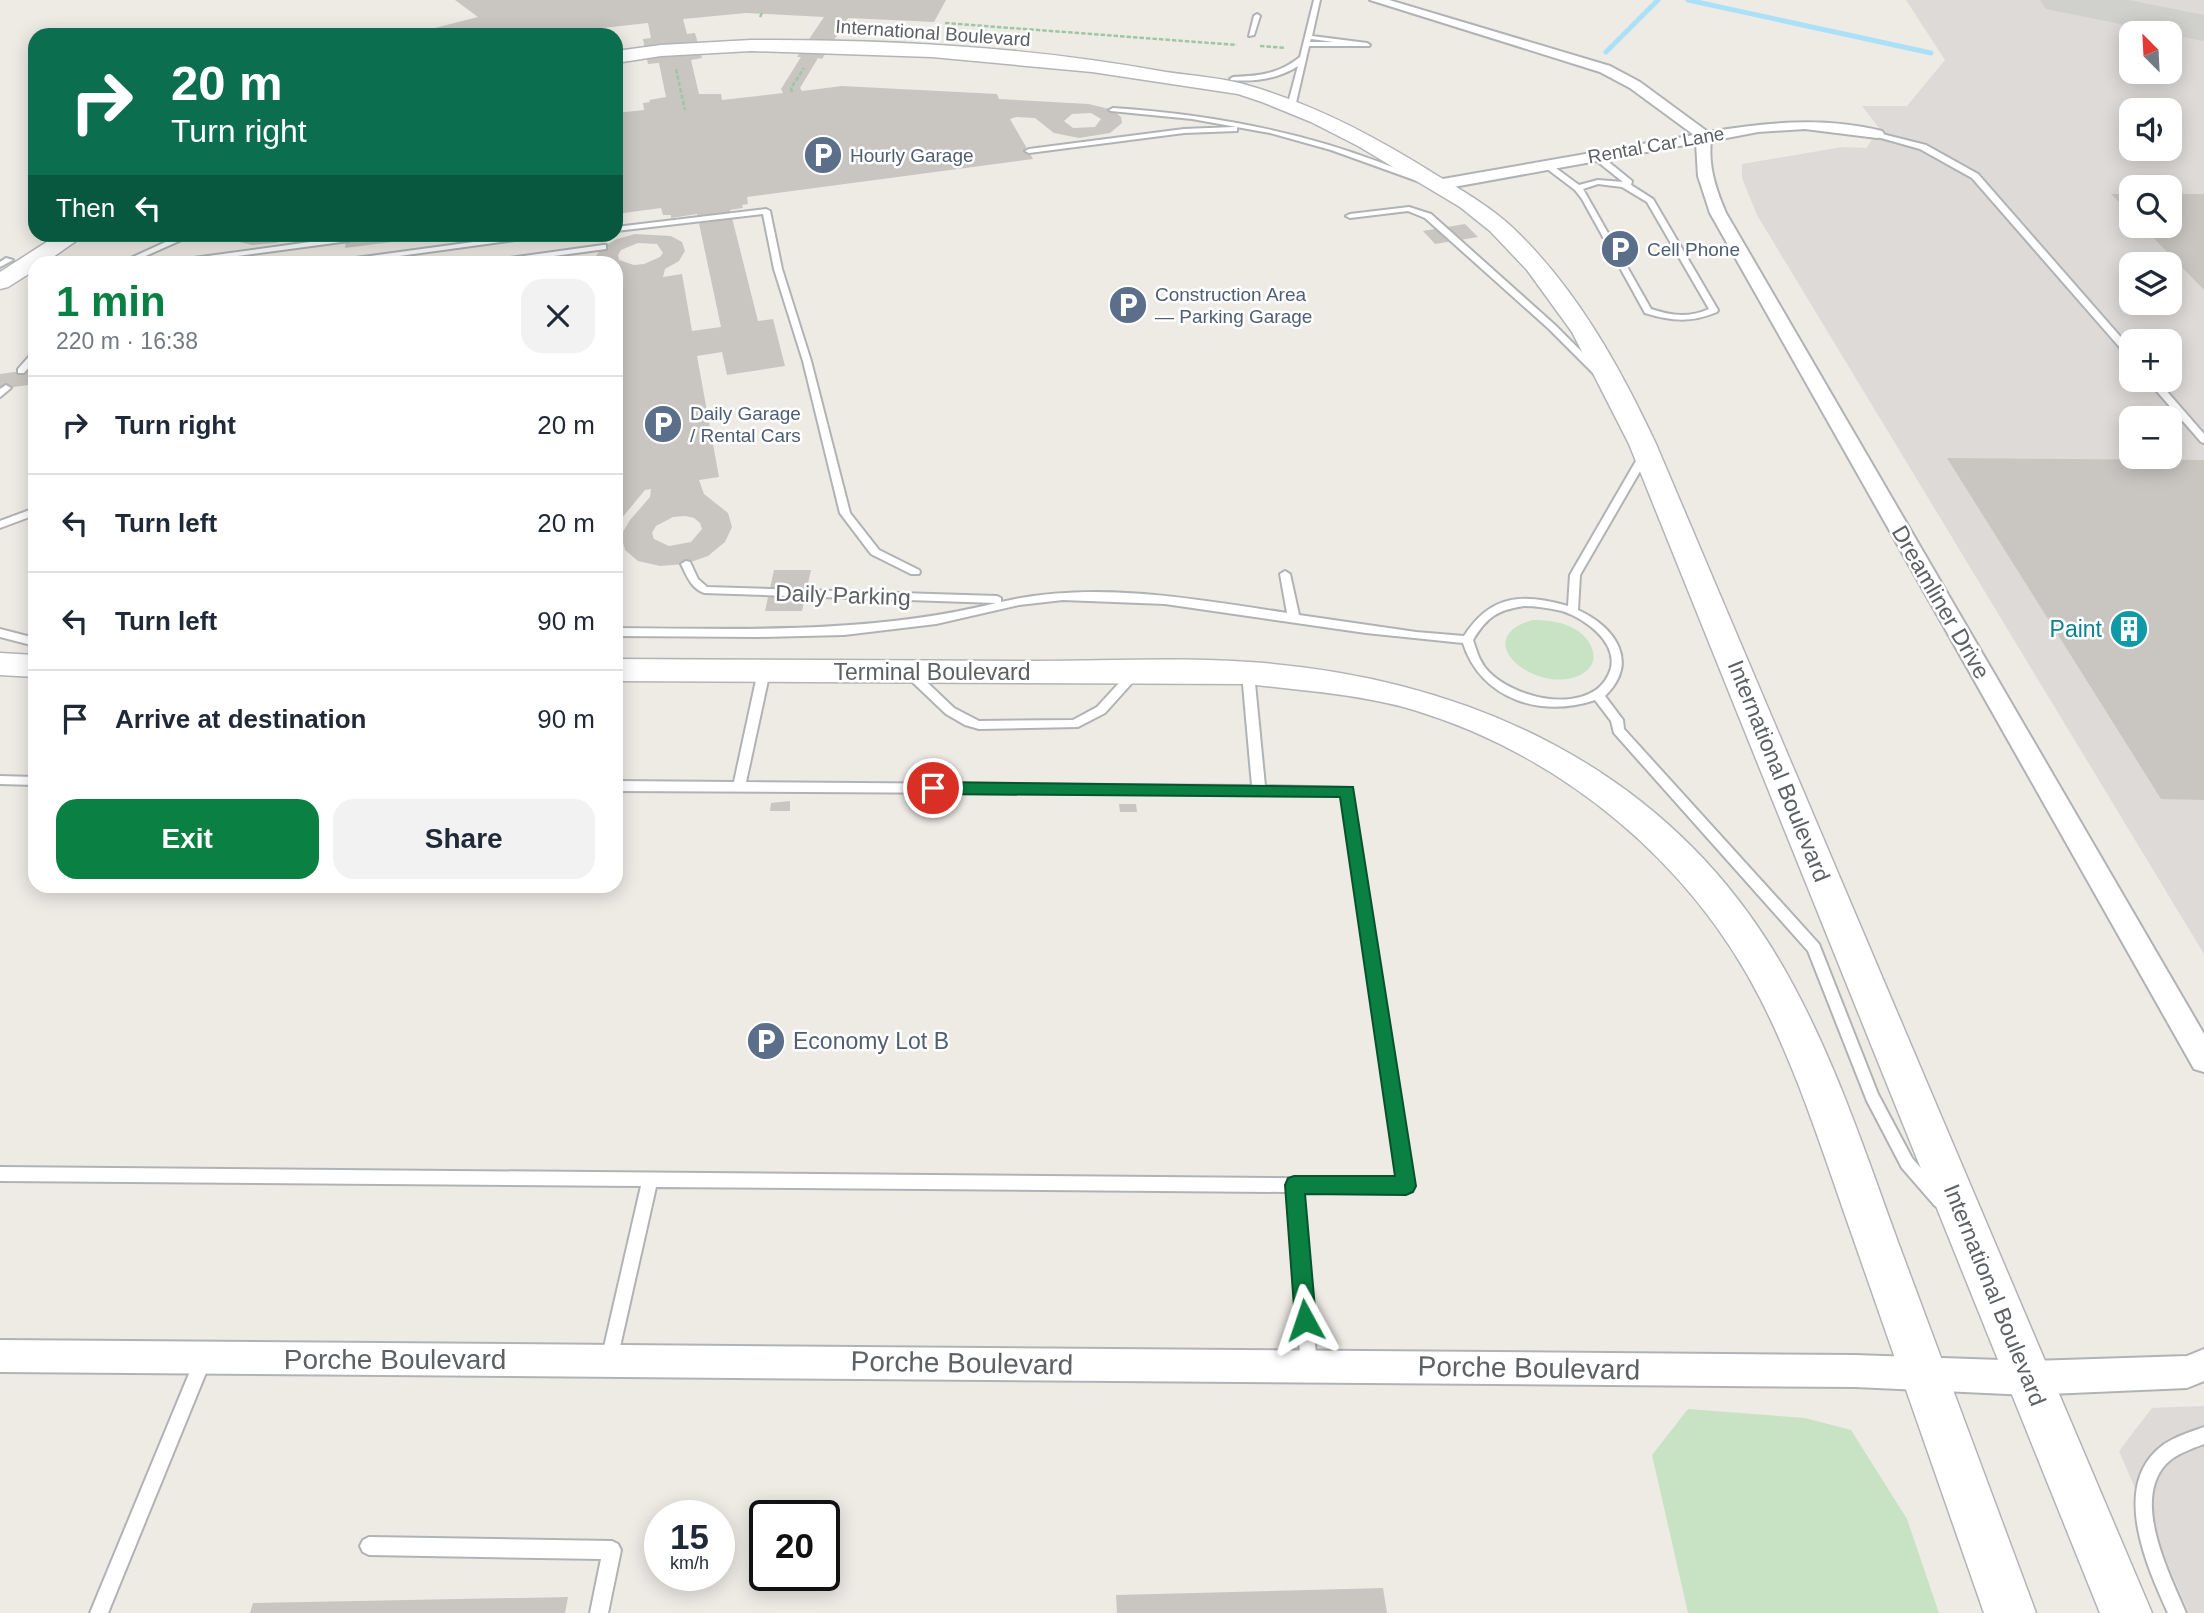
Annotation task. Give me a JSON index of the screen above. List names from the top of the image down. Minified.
{"streets":{"main road":["International Boulevard","Terminal Boulevard"],"street":["Rental Car Lane","Dreamliner Drive","Porche Boulevard"],"lane":["Daily Parking"]},"crossings":[["International Boulevard","Rental Car Lane"],["Rental Car Lane","Dreamliner Drive"]],"places":{"parking":["Hourly Garage","Cell Phone","Construction Area — Parking Garage","Daily Garage / Rental Cars","Economy Lot B"],"building":["Paint"]},"north":"top left","page":{"map_buttons":["+","−"],"turn":["20 m","Turn right"],"then":"Then","heading":["1 min","220 m · 16:38"],"list":[{"name":"Turn right","value":"20 m"},{"name":"Turn left","value":"20 m"},{"name":"Turn left","value":"90 m"},{"name":"Arrive at destination","value":"90 m"}],"buttons":["Exit","Share"],"speed":"15 km/h","limit":"20"}}
